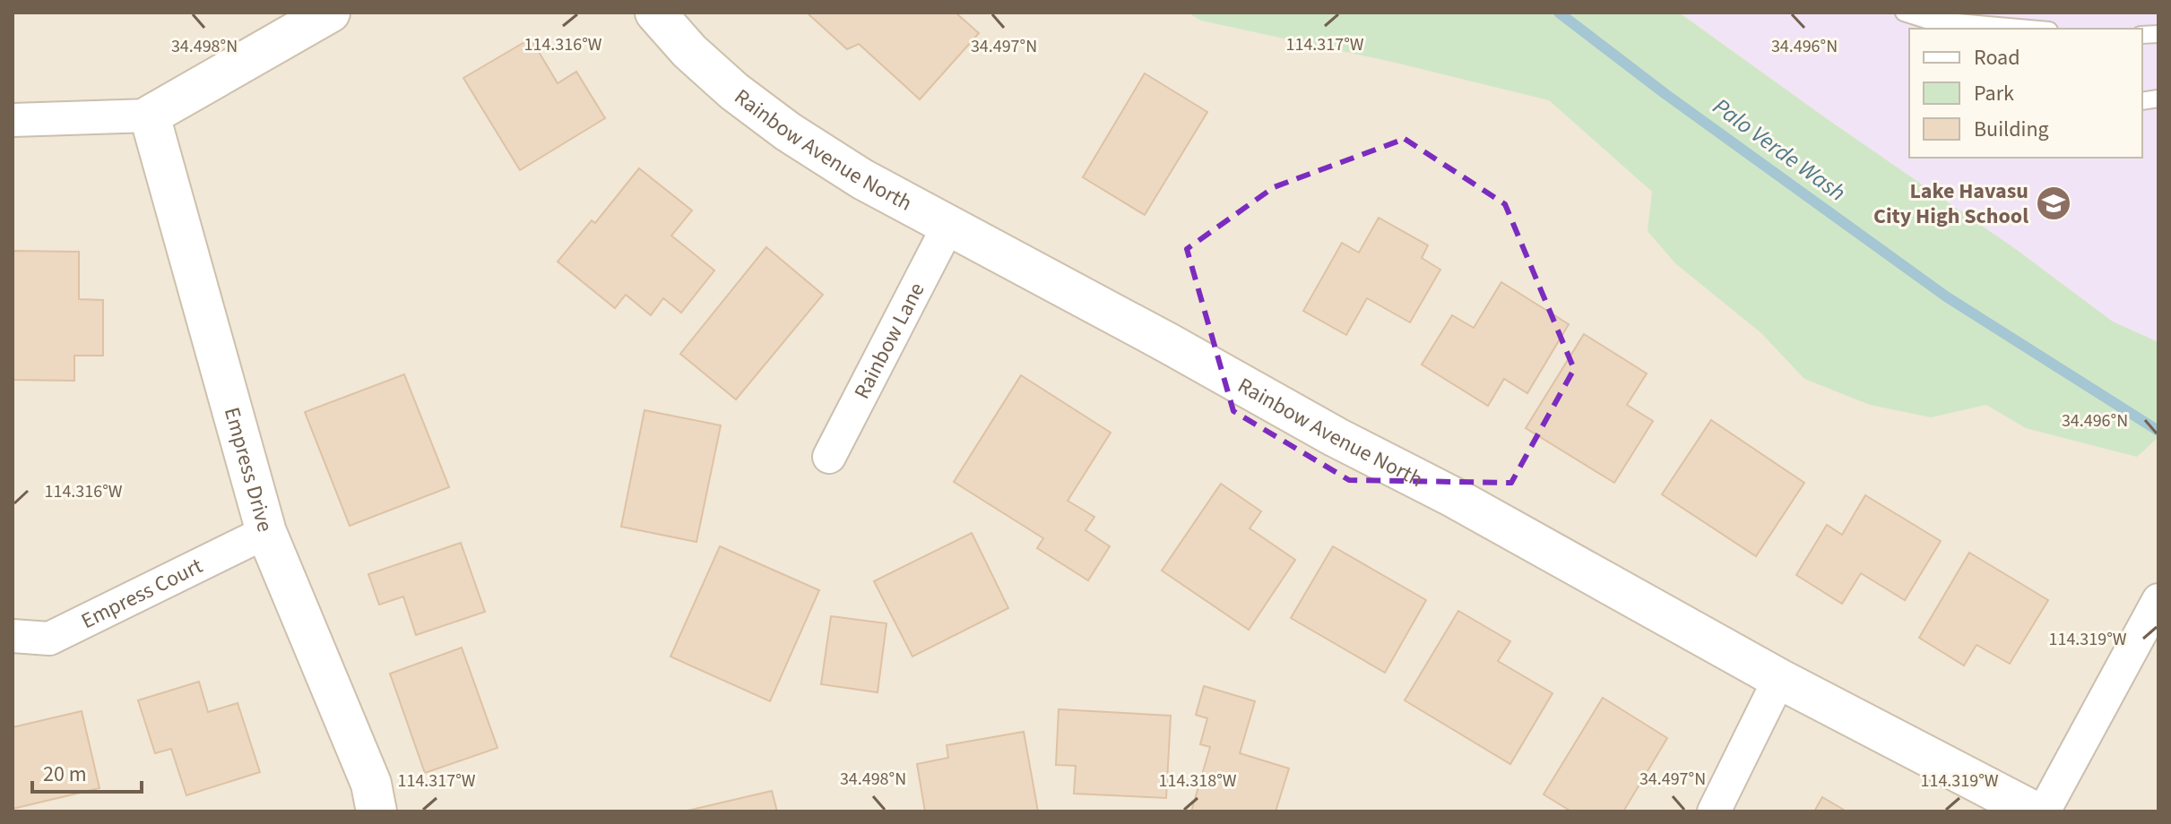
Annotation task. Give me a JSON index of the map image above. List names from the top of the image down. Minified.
{"streets":{"street":["Rainbow Avenue North","Rainbow Lane","Empress Drive","Empress Court"]},"crossings":[["Rainbow Avenue North","Rainbow Lane"],["Empress Drive","Empress Court"]],"water":["Palo Verde Wash"],"places":{"school or university":["Lake Havasu City High School"]},"legend":["Road","Park","Building"],"scale_bar":"20 m","coordinates":["114.316°W","114.317°W","34.498°N","34.496°N","34.497°N","114.319°W","114.318°W"]}
